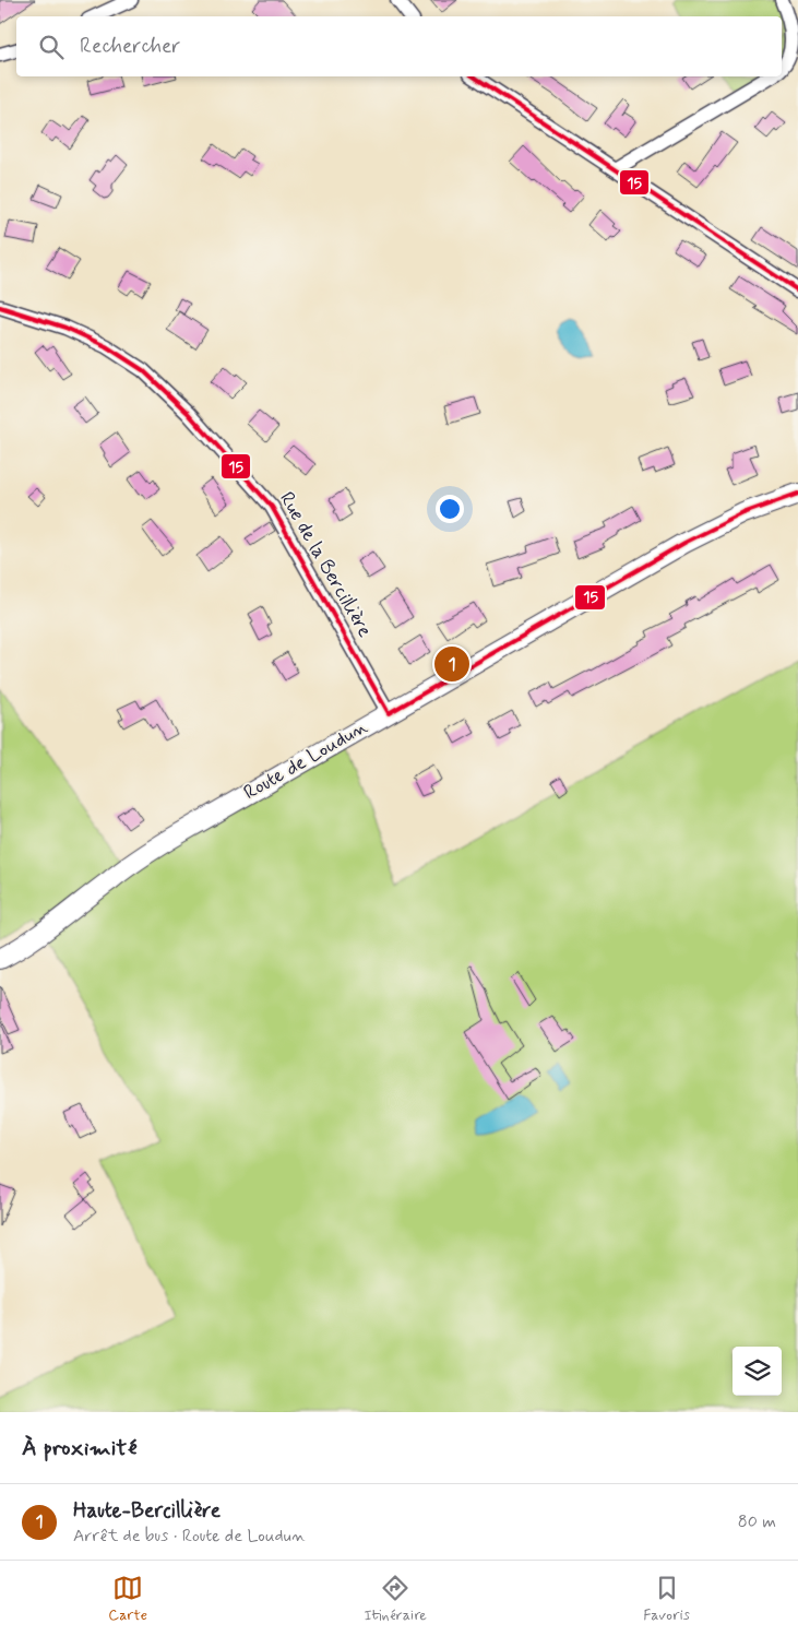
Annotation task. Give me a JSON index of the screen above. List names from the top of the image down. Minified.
{"streets":{"main road":["Route de Loudun"],"street":["Rue de la Bercillière"]},"crossings":[["Rue de la Bercillière","Route de Loudun"]],"lines":["transit line 15"],"page":{"search":"Rechercher","pins":"1","heading":"À proximité","list":[{"mark":"1","name":"Haute-Bercillière","note":"Arrêt de bus · Route de Loudun","value":"80 m"}],"nav":["Carte","Itinéraire","Favoris"]}}
